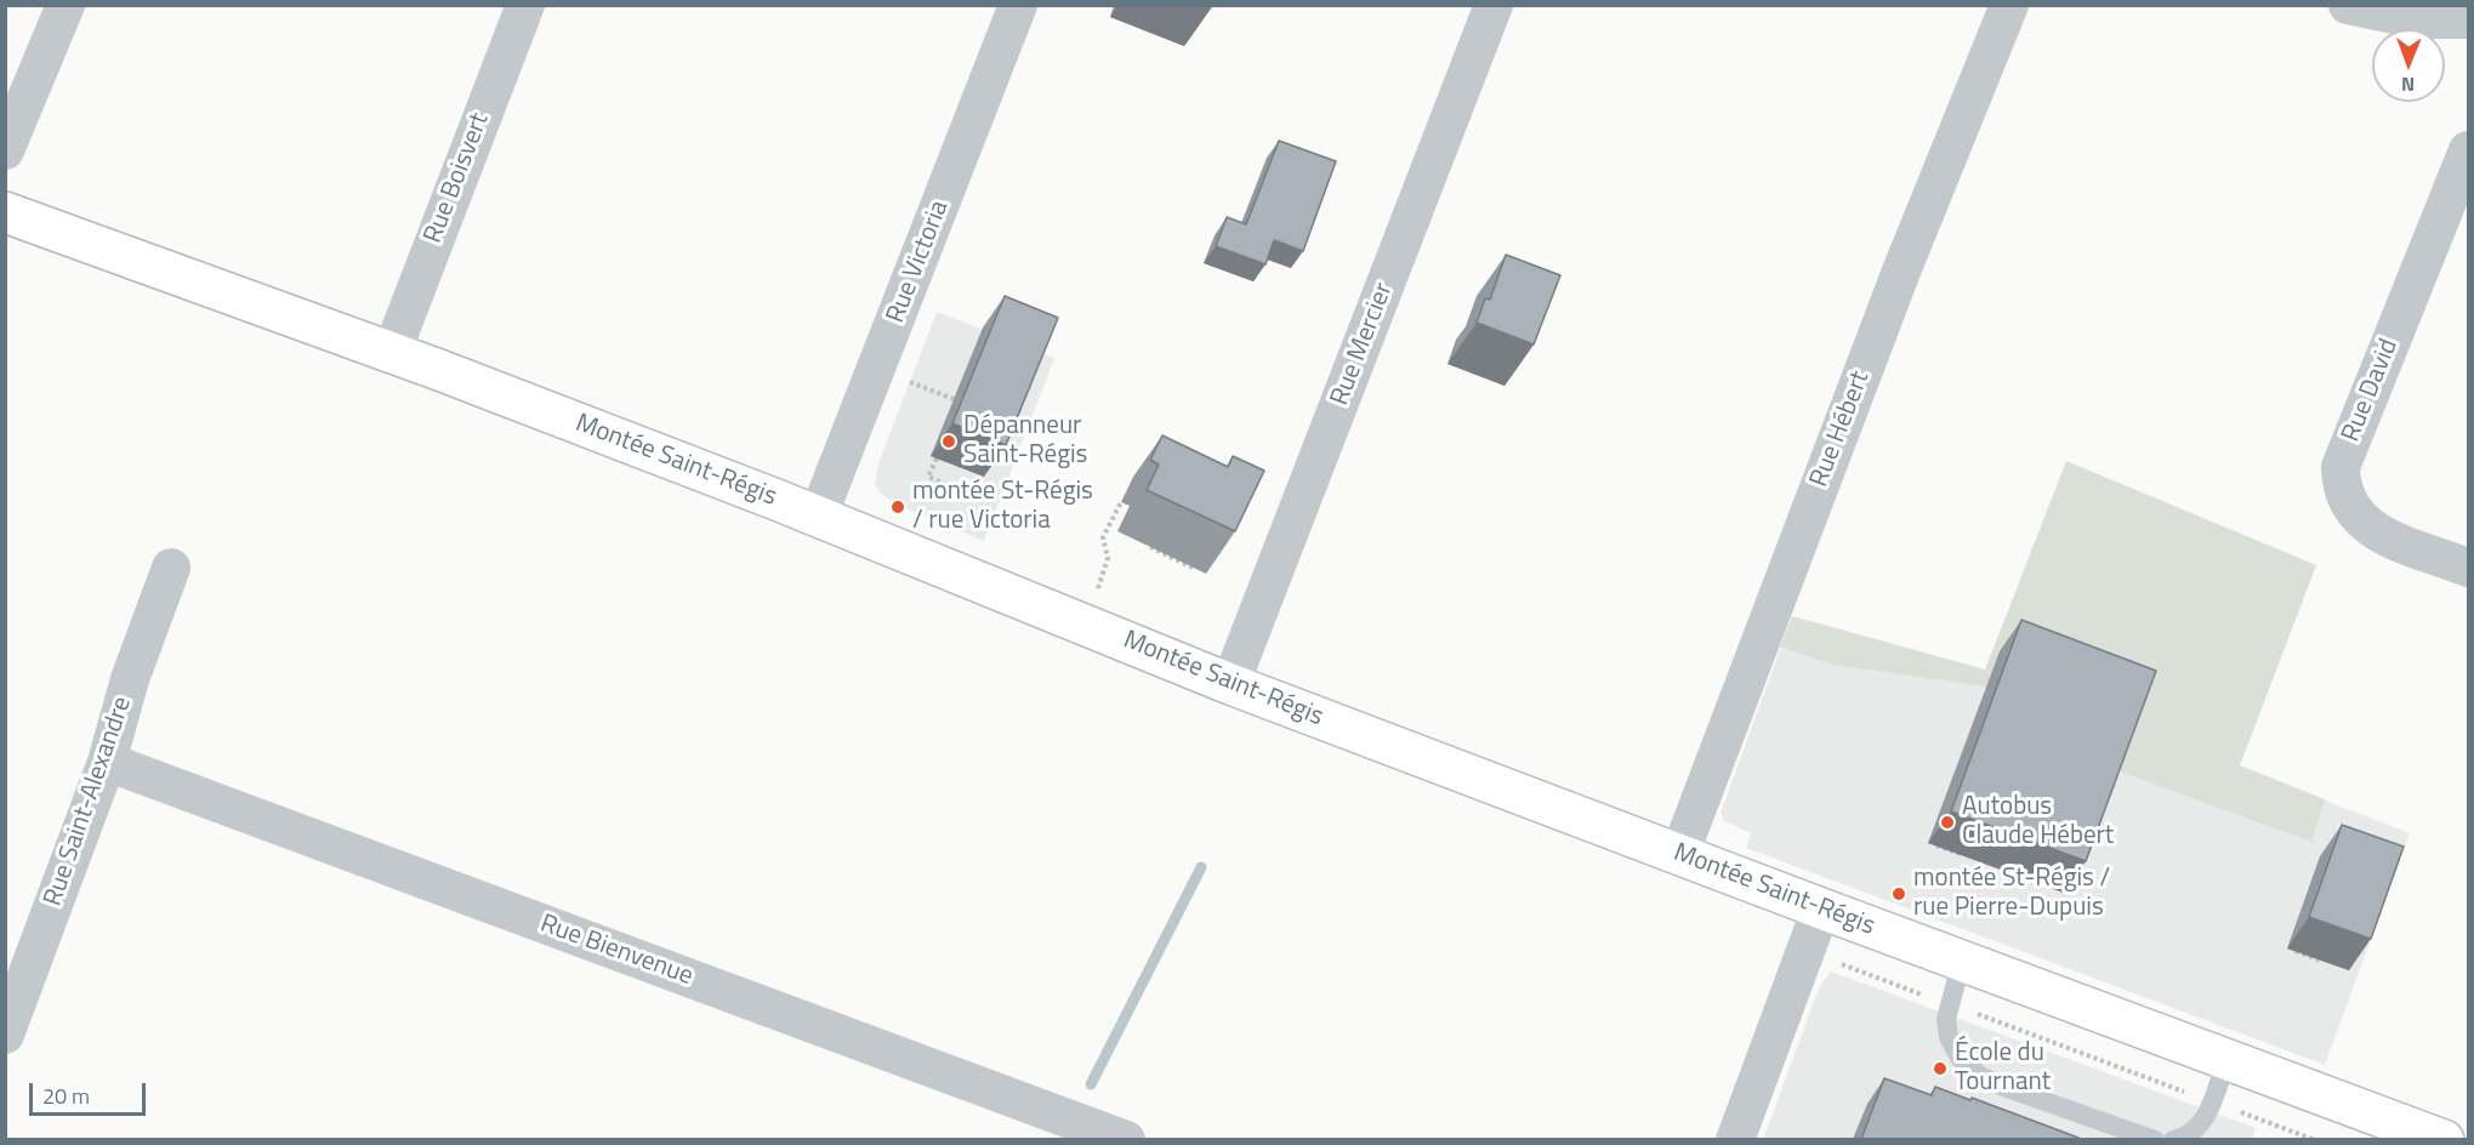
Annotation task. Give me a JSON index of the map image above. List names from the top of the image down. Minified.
{"streets":{"street":["Rue Boisvert","Rue Victoria","Rue Mercier","Rue David","Rue Hébert","Montée Saint-Régis","Rue Saint-Alexandre","Rue Bienvenue"]},"crossings":[["Rue Boisvert","Montée Saint-Régis"],["Rue Victoria","Montée Saint-Régis"],["Rue Mercier","Montée Saint-Régis"],["Rue Hébert","Montée Saint-Régis"],["Rue Saint-Alexandre","Rue Bienvenue"]],"places":["Dépanneur Saint-Régis","montée St-Régis / rue Victoria","Autobus Claude Hébert","montée St-Régis / rue Pierre-Dupuis","École du Tournant"],"scale_bar":"20 m","north":"bottom"}
